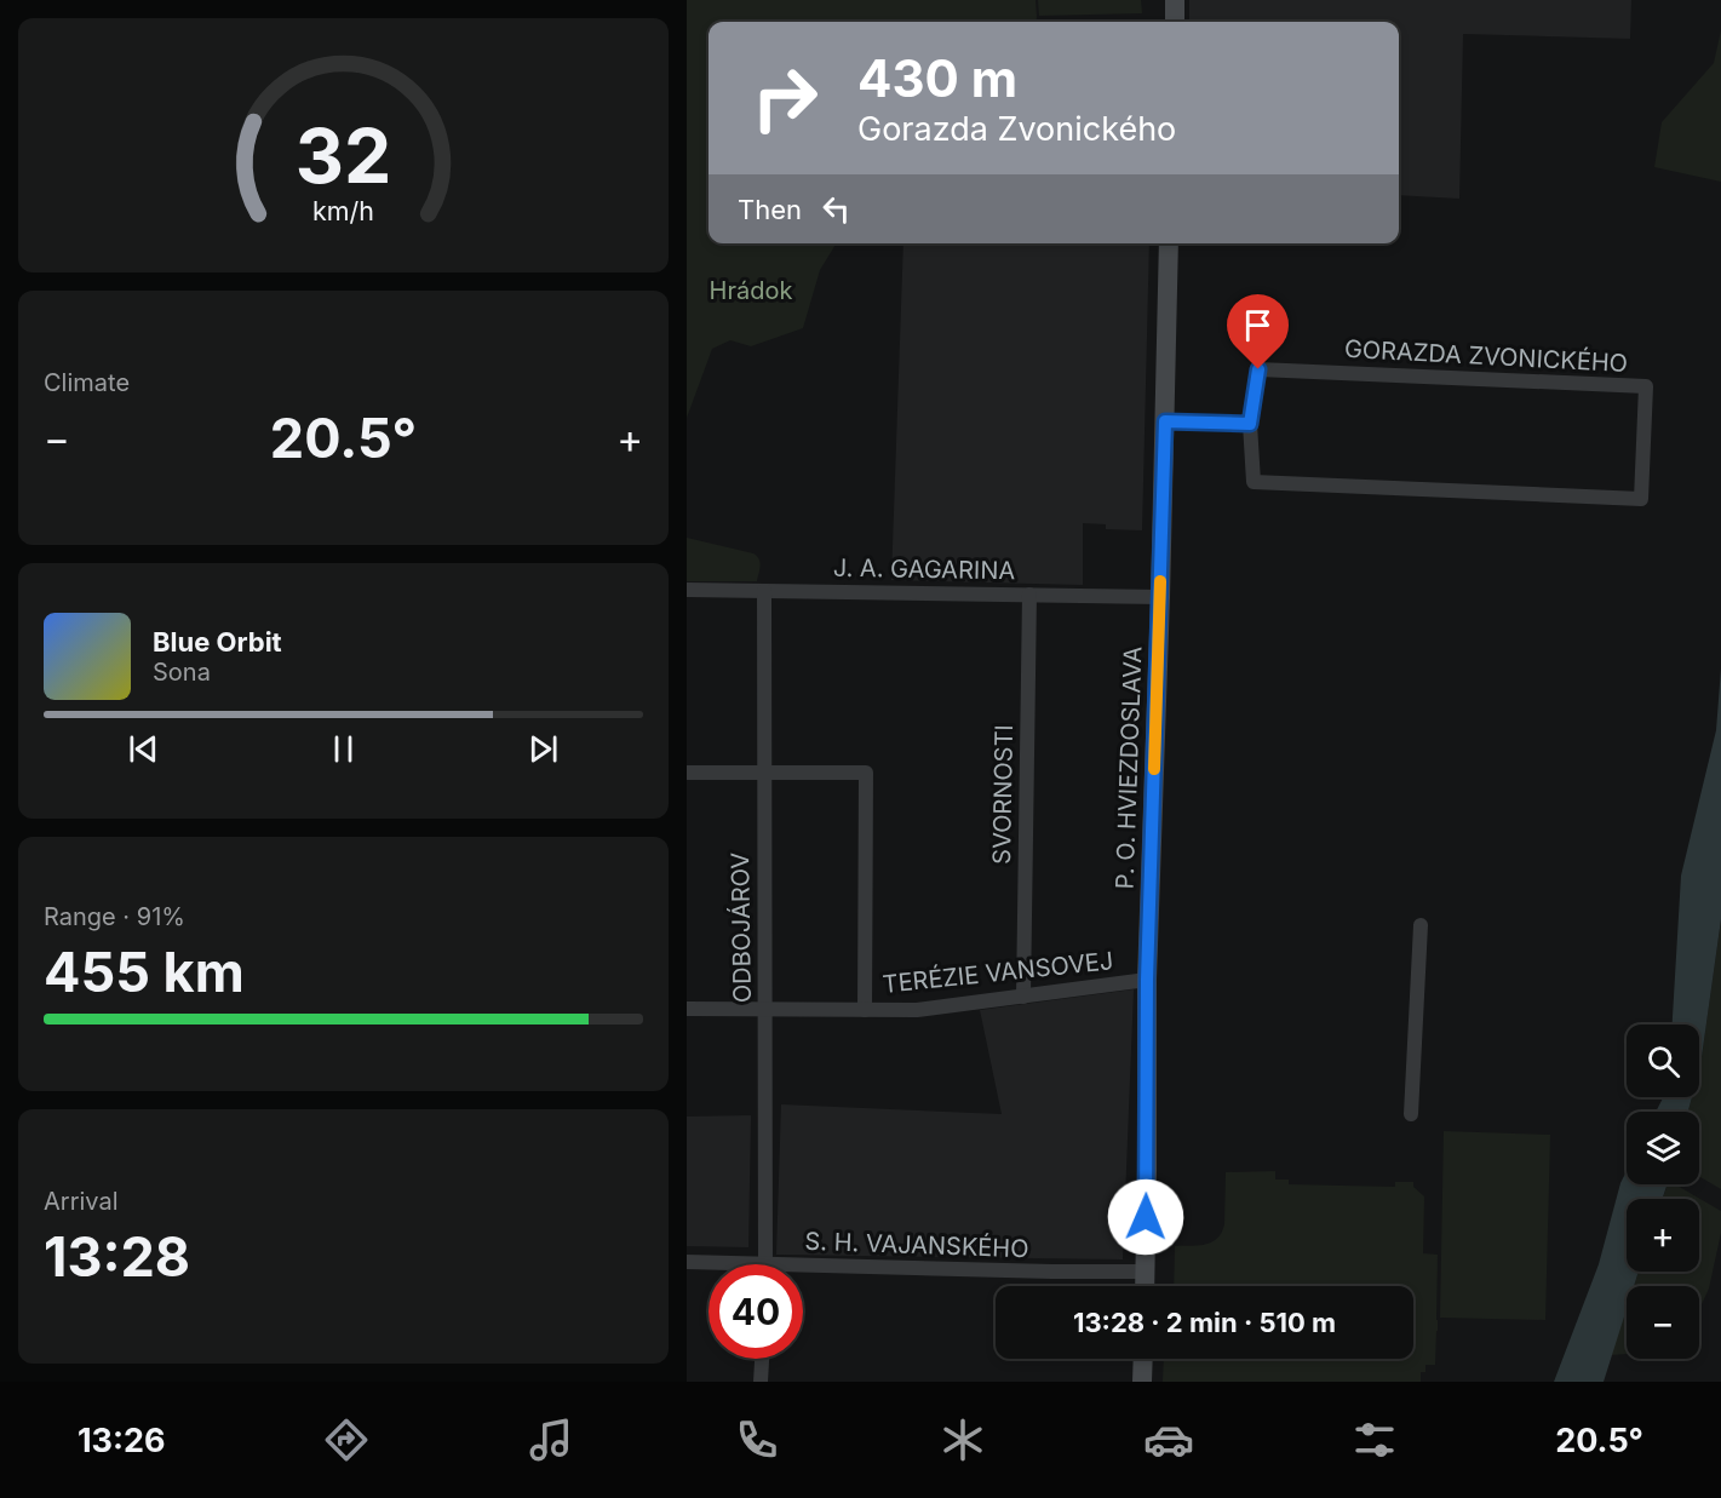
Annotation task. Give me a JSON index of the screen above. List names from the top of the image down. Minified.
{"streets":{"street":["GORAZDA ZVONICKÉHO","J. A. GAGARINA","P. O. HVIEZDOSLAVA","SVORNOSTI","ODBOJÁROV","TERÉZIE VANSOVEJ","S. H. VAJANSKÉHO"]},"crossings":[["J. A. GAGARINA","P. O. HVIEZDOSLAVA"],["J. A. GAGARINA","SVORNOSTI"],["J. A. GAGARINA","ODBOJÁROV"],["P. O. HVIEZDOSLAVA","TERÉZIE VANSOVEJ"],["P. O. HVIEZDOSLAVA","S. H. VAJANSKÉHO"],["SVORNOSTI","TERÉZIE VANSOVEJ"],["ODBOJÁROV","TERÉZIE VANSOVEJ"],["ODBOJÁROV","S. H. VAJANSKÉHO"]],"parks":["Hrádok"],"page":{"turn":["430 m","Gorazda Zvonického"],"then":"Then","tile":["Climate",["Range · 91%","455 km"],["Arrival","13:28"]],"heat":["−","20.5°","+"],"song":["Blue Orbit","Sona"],"map_buttons":["+","−"],"limit":"40","trip":"13:28 · 2 min · 510 m","tabs":["13:26","20.5°"],"gauge":["32","km/h"]}}
